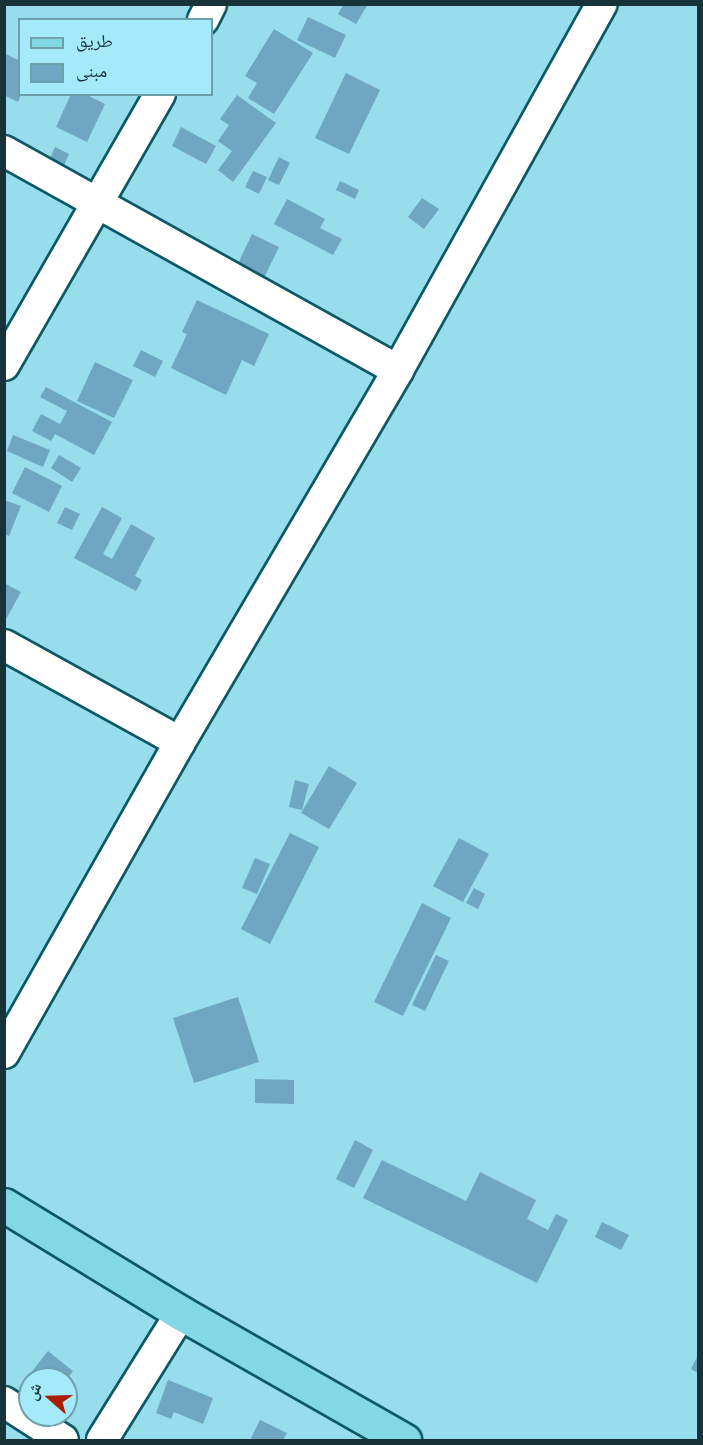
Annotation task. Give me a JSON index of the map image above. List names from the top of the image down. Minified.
{"legend":["طريق","مبنى"],"north":"left"}
